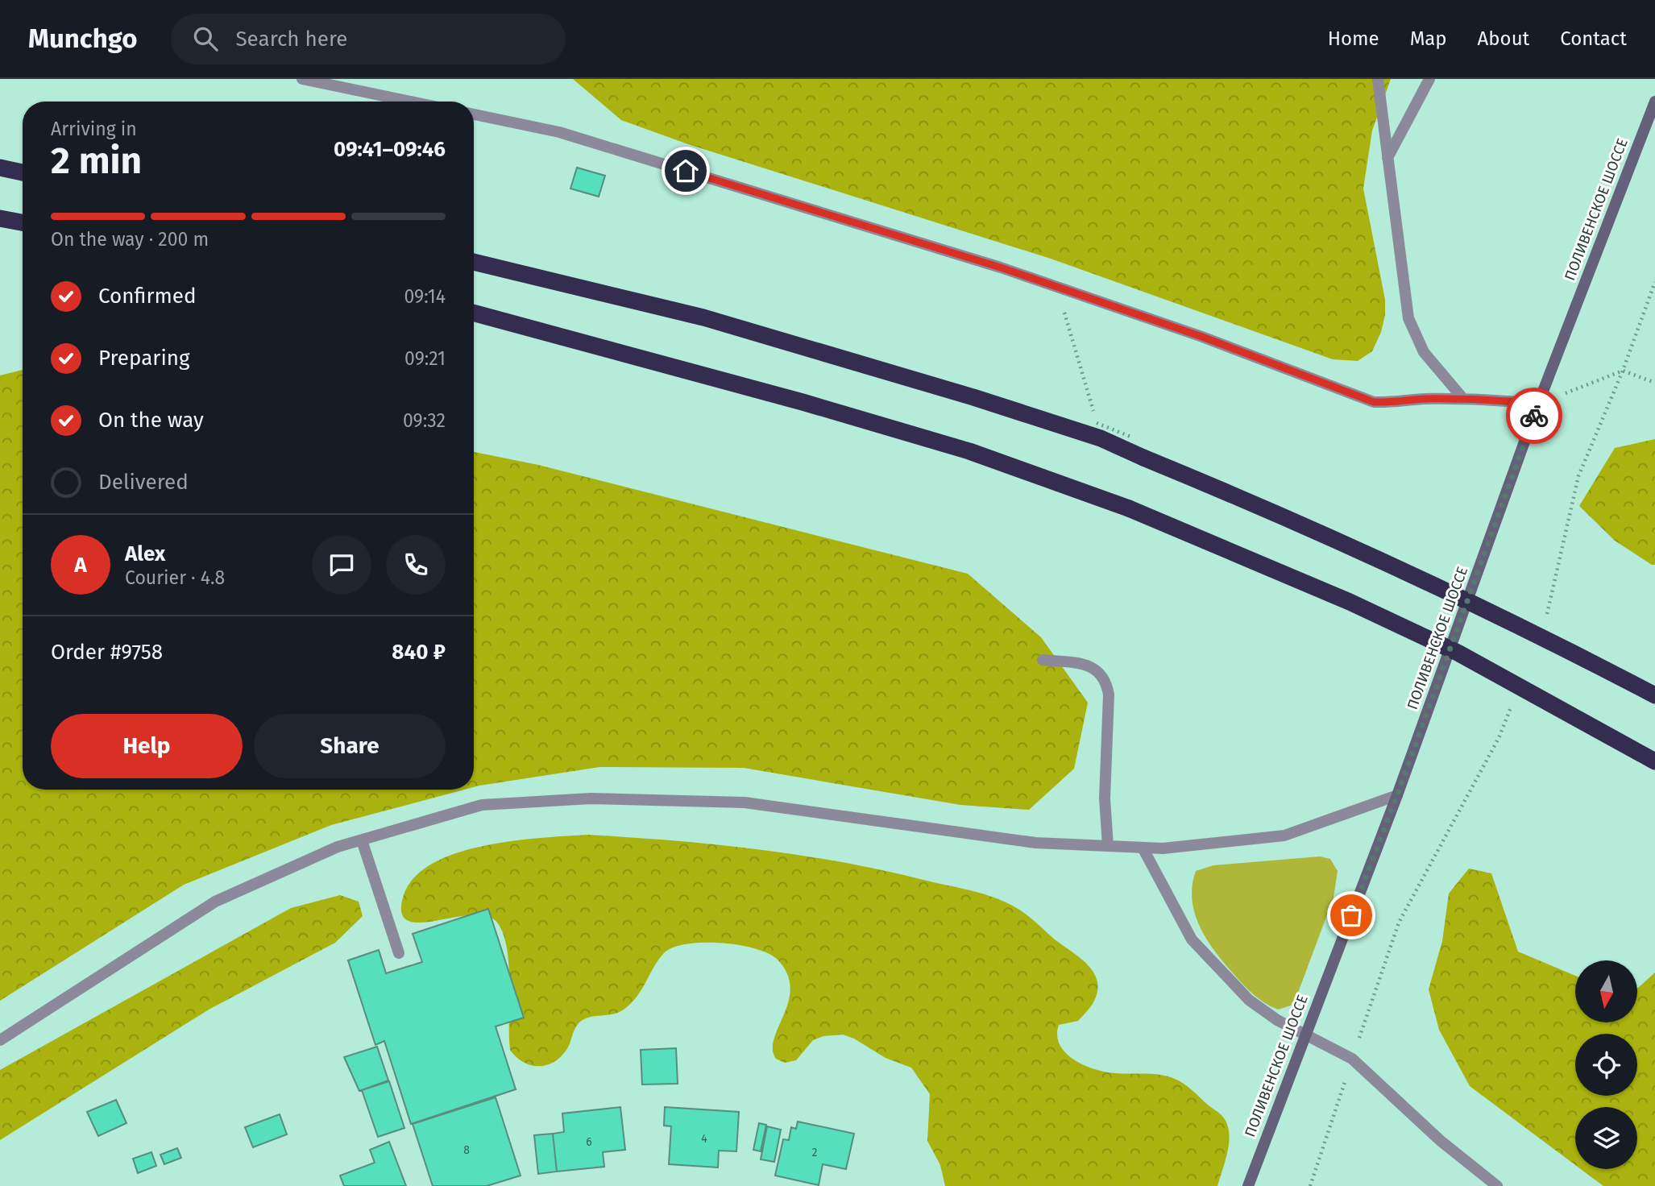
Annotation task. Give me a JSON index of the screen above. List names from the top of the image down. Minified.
{"streets":{"street":["ПОЛИВЕНСКОЕ ШОССЕ"]},"house_numbers":["4","6","8","2"],"north":"bottom","page":{"header":"Munchgo","search":"Search here","nav":["Home","Map","About","Contact"],"heading":["2 min","Arriving in","09:41–09:46"],"panel":["Alex","Courier · 4.8","Order #9758","840 ₽"],"bar":"On the way · 200 m","list":[["Confirmed","09:14"],["Preparing","09:21"],["On the way","09:32"],"Delivered"],"round":"A","buttons":["Help","Share"]}}
